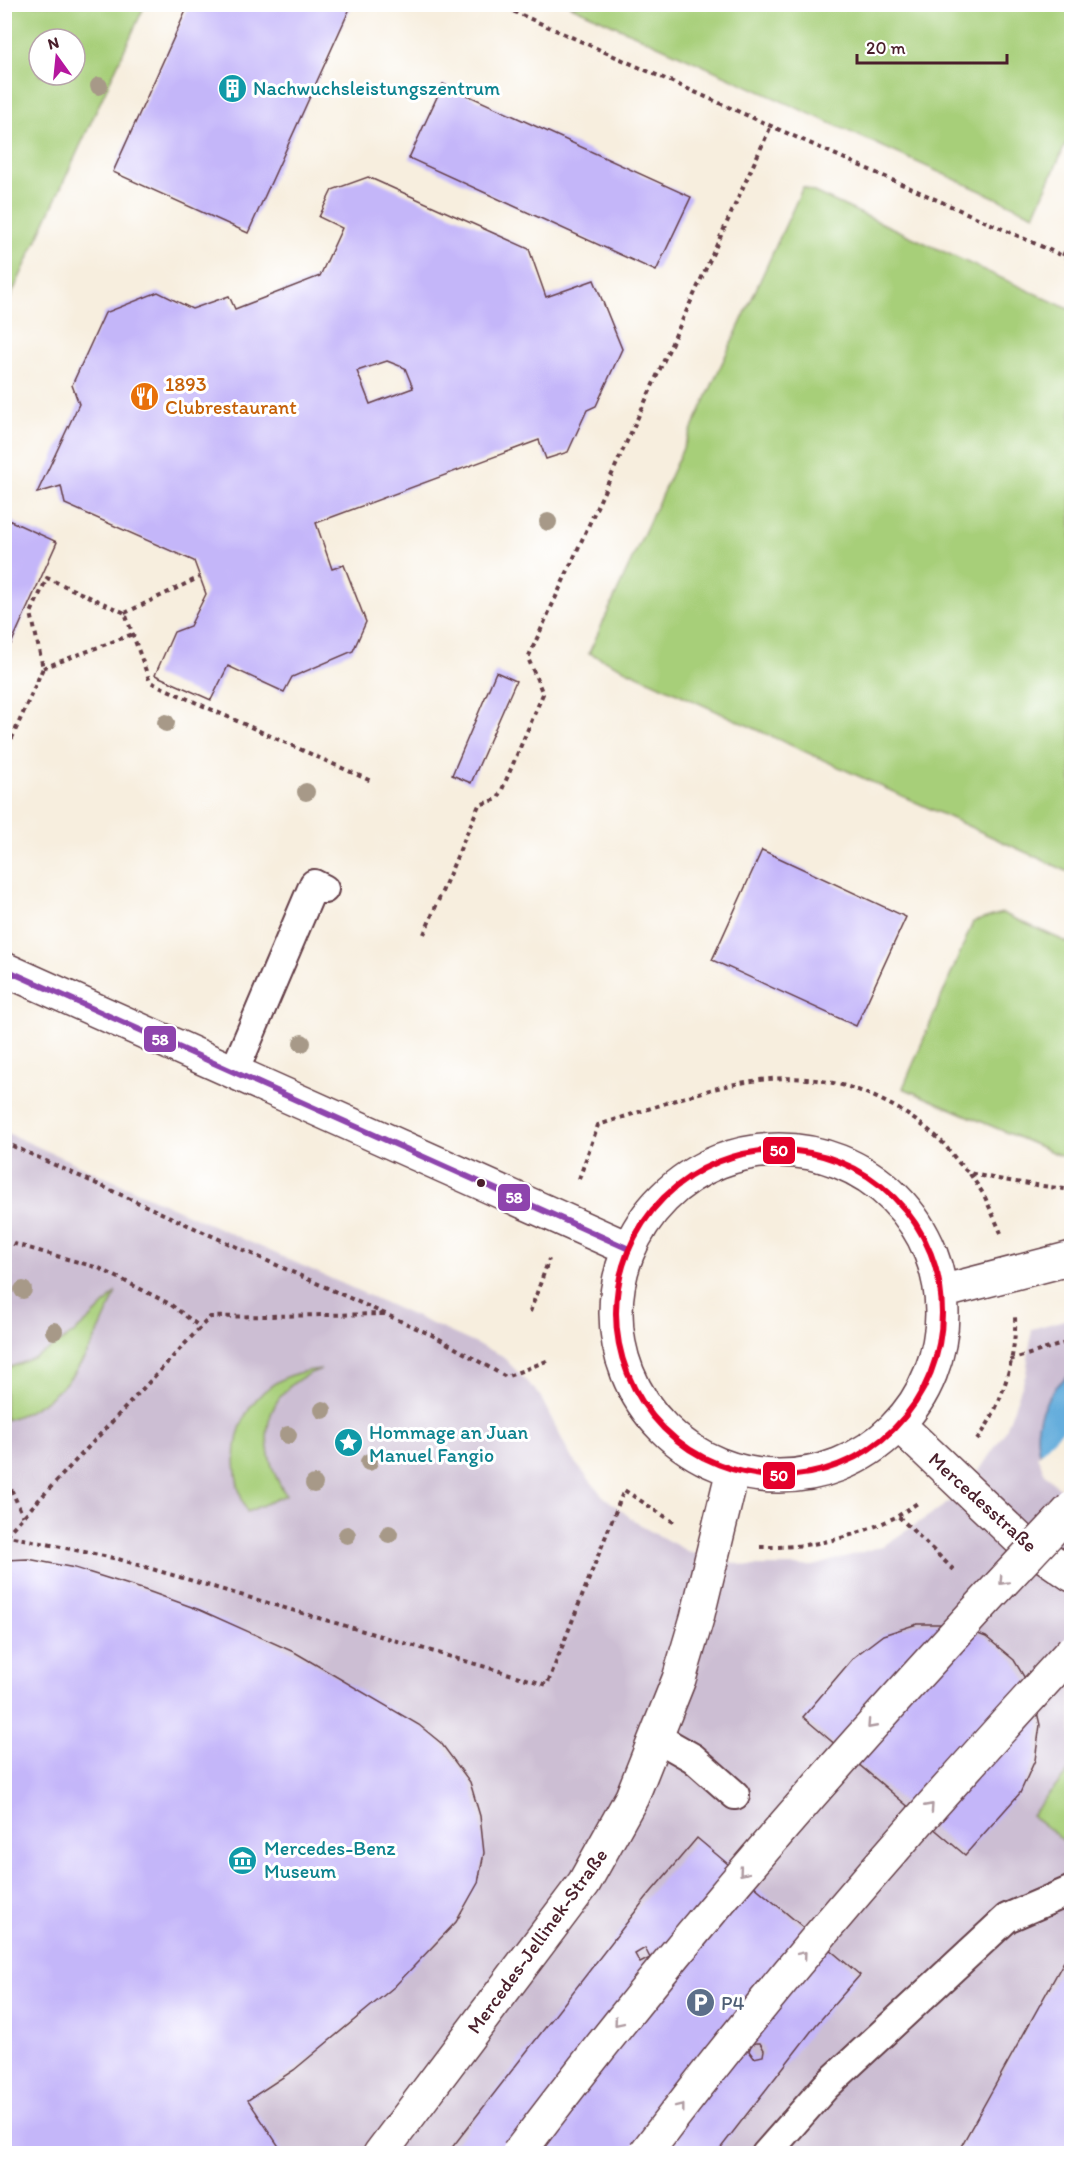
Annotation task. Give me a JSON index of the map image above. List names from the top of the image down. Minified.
{"streets":{"main road":["Mercedesstraße","Mercedes-Jellinek-Straße"]},"places":{"building":["Nachwuchsleistungszentrum"],"restaurant":["1893 Clubrestaurant"],"place":["Hommage an Juan Manuel Fangio"],"museum":["Mercedes-Benz Museum"],"parking":["P4"]},"lines":["transit line 58","transit line 50"],"scale_bar":"20 m","north":"top"}
